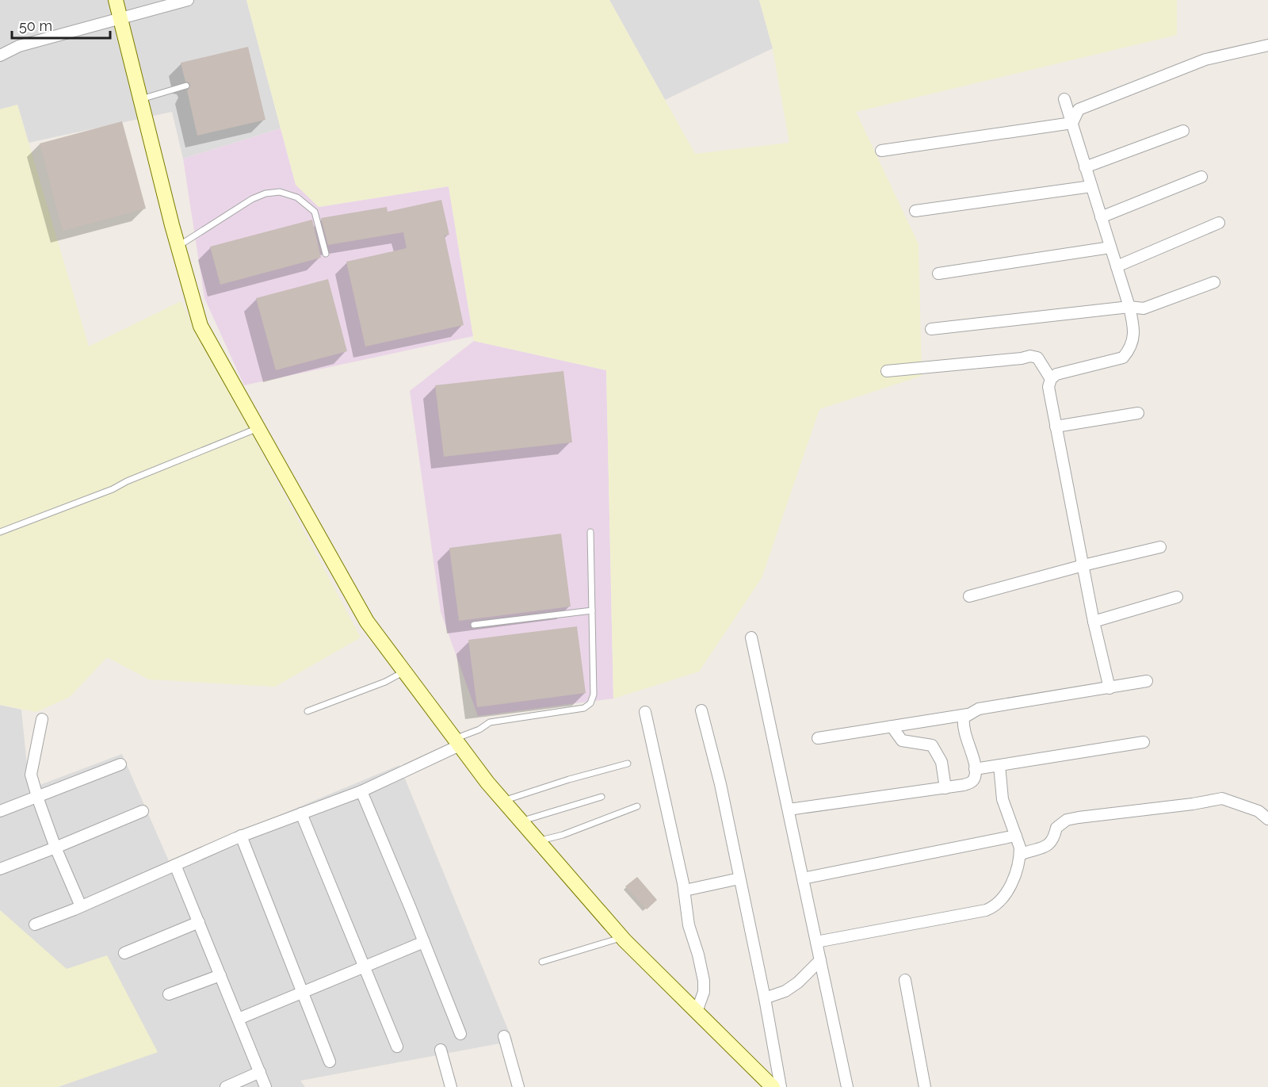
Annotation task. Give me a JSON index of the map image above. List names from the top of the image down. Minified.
{"scale_bar":"50 m"}
